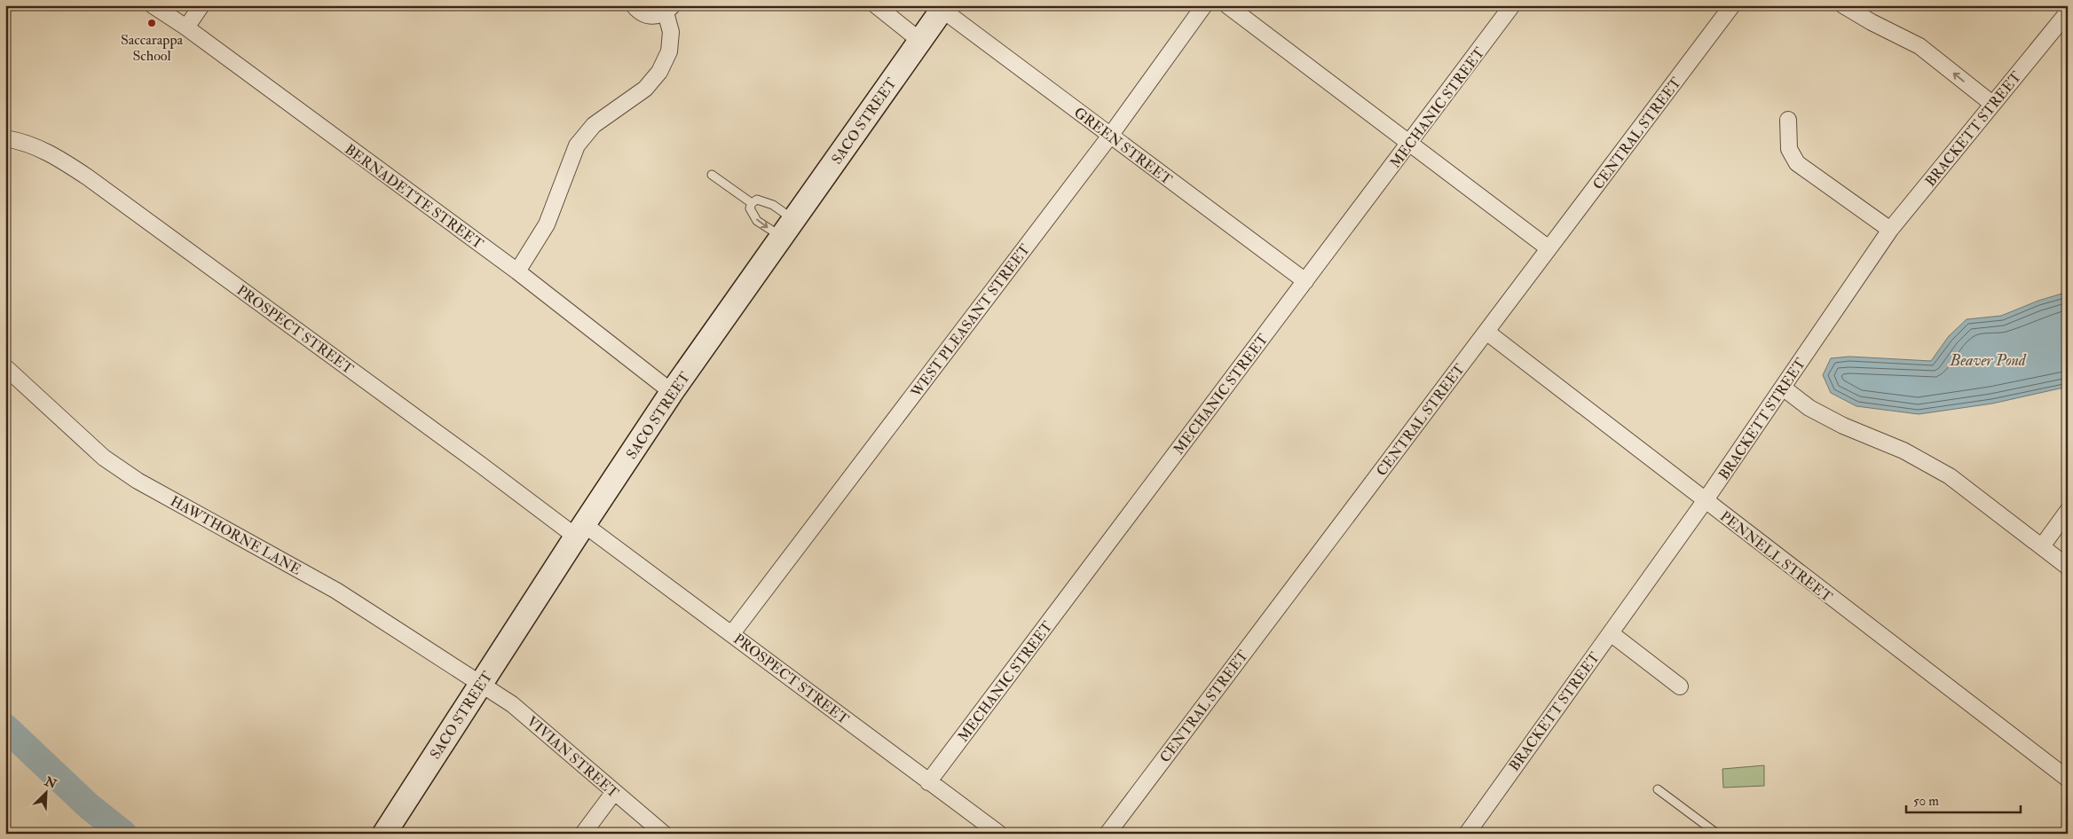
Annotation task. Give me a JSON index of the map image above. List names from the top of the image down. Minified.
{"streets":{"main road":["SACO STREET"],"street":["MECHANIC STREET","BRACKETT STREET","CENTRAL STREET","GREEN STREET","BERNADETTE STREET","WEST PLEASANT STREET","PROSPECT STREET","HAWTHORNE LANE","PENNELL STREET","VIVIAN STREET"]},"crossings":[["MECHANIC STREET","GREEN STREET"],["MECHANIC STREET","PROSPECT STREET"],["SACO STREET","GREEN STREET"],["SACO STREET","BERNADETTE STREET"],["SACO STREET","PROSPECT STREET"],["SACO STREET","HAWTHORNE LANE"],["SACO STREET","VIVIAN STREET"],["BRACKETT STREET","PENNELL STREET"],["CENTRAL STREET","PENNELL STREET"],["GREEN STREET","WEST PLEASANT STREET"],["WEST PLEASANT STREET","PROSPECT STREET"],["HAWTHORNE LANE","VIVIAN STREET"]],"water":["Beaver Pond"],"places":["Saccarappa School"],"scale_bar":"50 m","north":"top right"}
